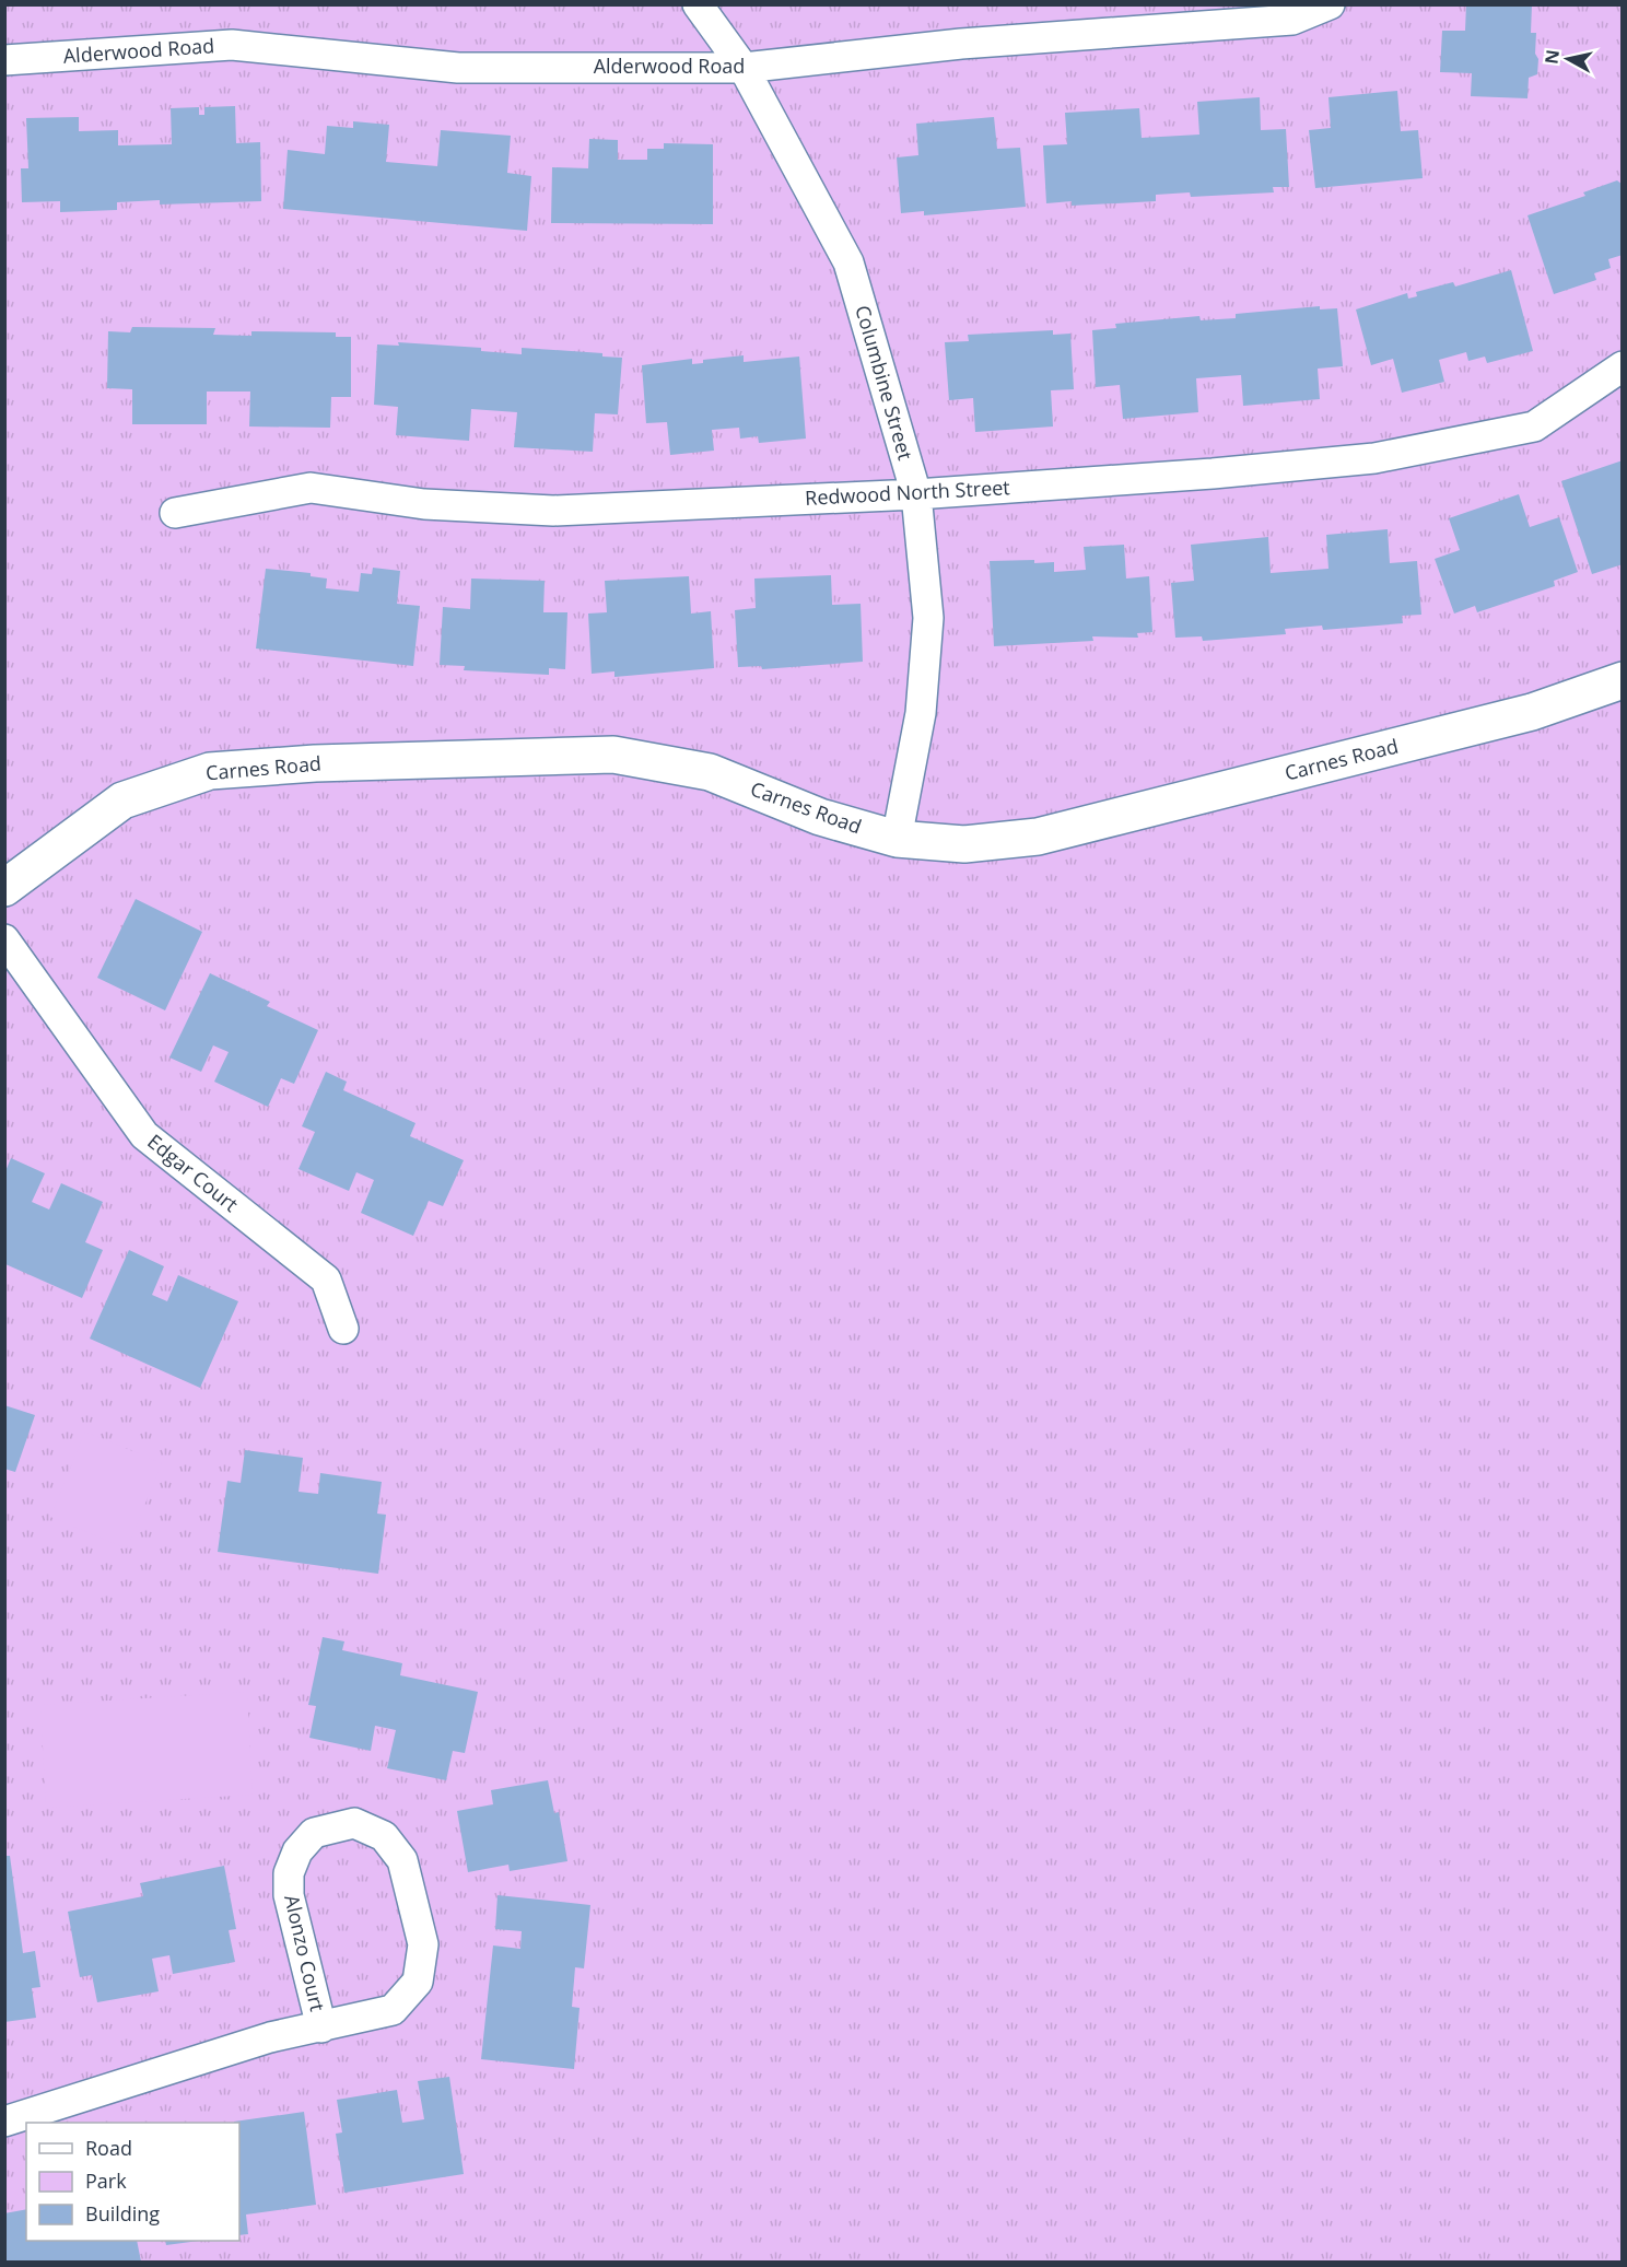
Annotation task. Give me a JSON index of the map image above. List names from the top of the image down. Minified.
{"streets":{"street":["Alderwood Road","Columbine Street","Redwood North Street","Carnes Road","Edgar Court","Alonzo Court"]},"crossings":[["Alderwood Road","Columbine Street"],["Columbine Street","Redwood North Street"],["Columbine Street","Carnes Road"]],"legend":["Road","Park","Building"],"north":"left"}
